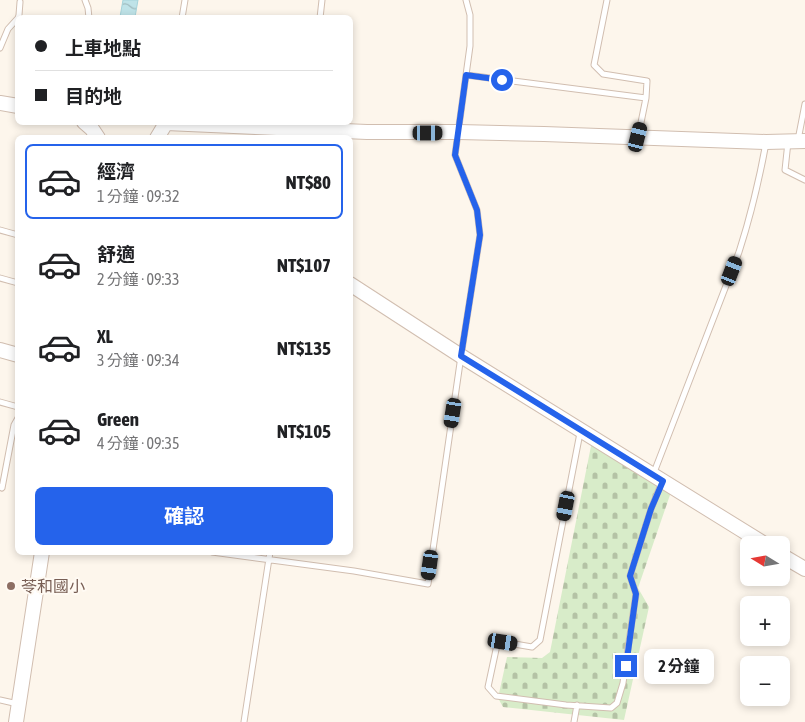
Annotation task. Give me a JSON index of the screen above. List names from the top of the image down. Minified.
{"places":["苓和國小"],"north":"left","page":{"banner":["上車地點","目的地"],"list":[{"name":"經濟","note":"1 分鐘 · 09:32","value":"NT$80"},{"name":"舒適","note":"2 分鐘 · 09:33","value":"NT$107"},{"name":"XL","note":"3 分鐘 · 09:34","value":"NT$135"},{"name":"Green","note":"4 分鐘 · 09:35","value":"NT$105"}],"buttons":"確認","map_buttons":["+","−"],"bubble":"2 分鐘"}}
